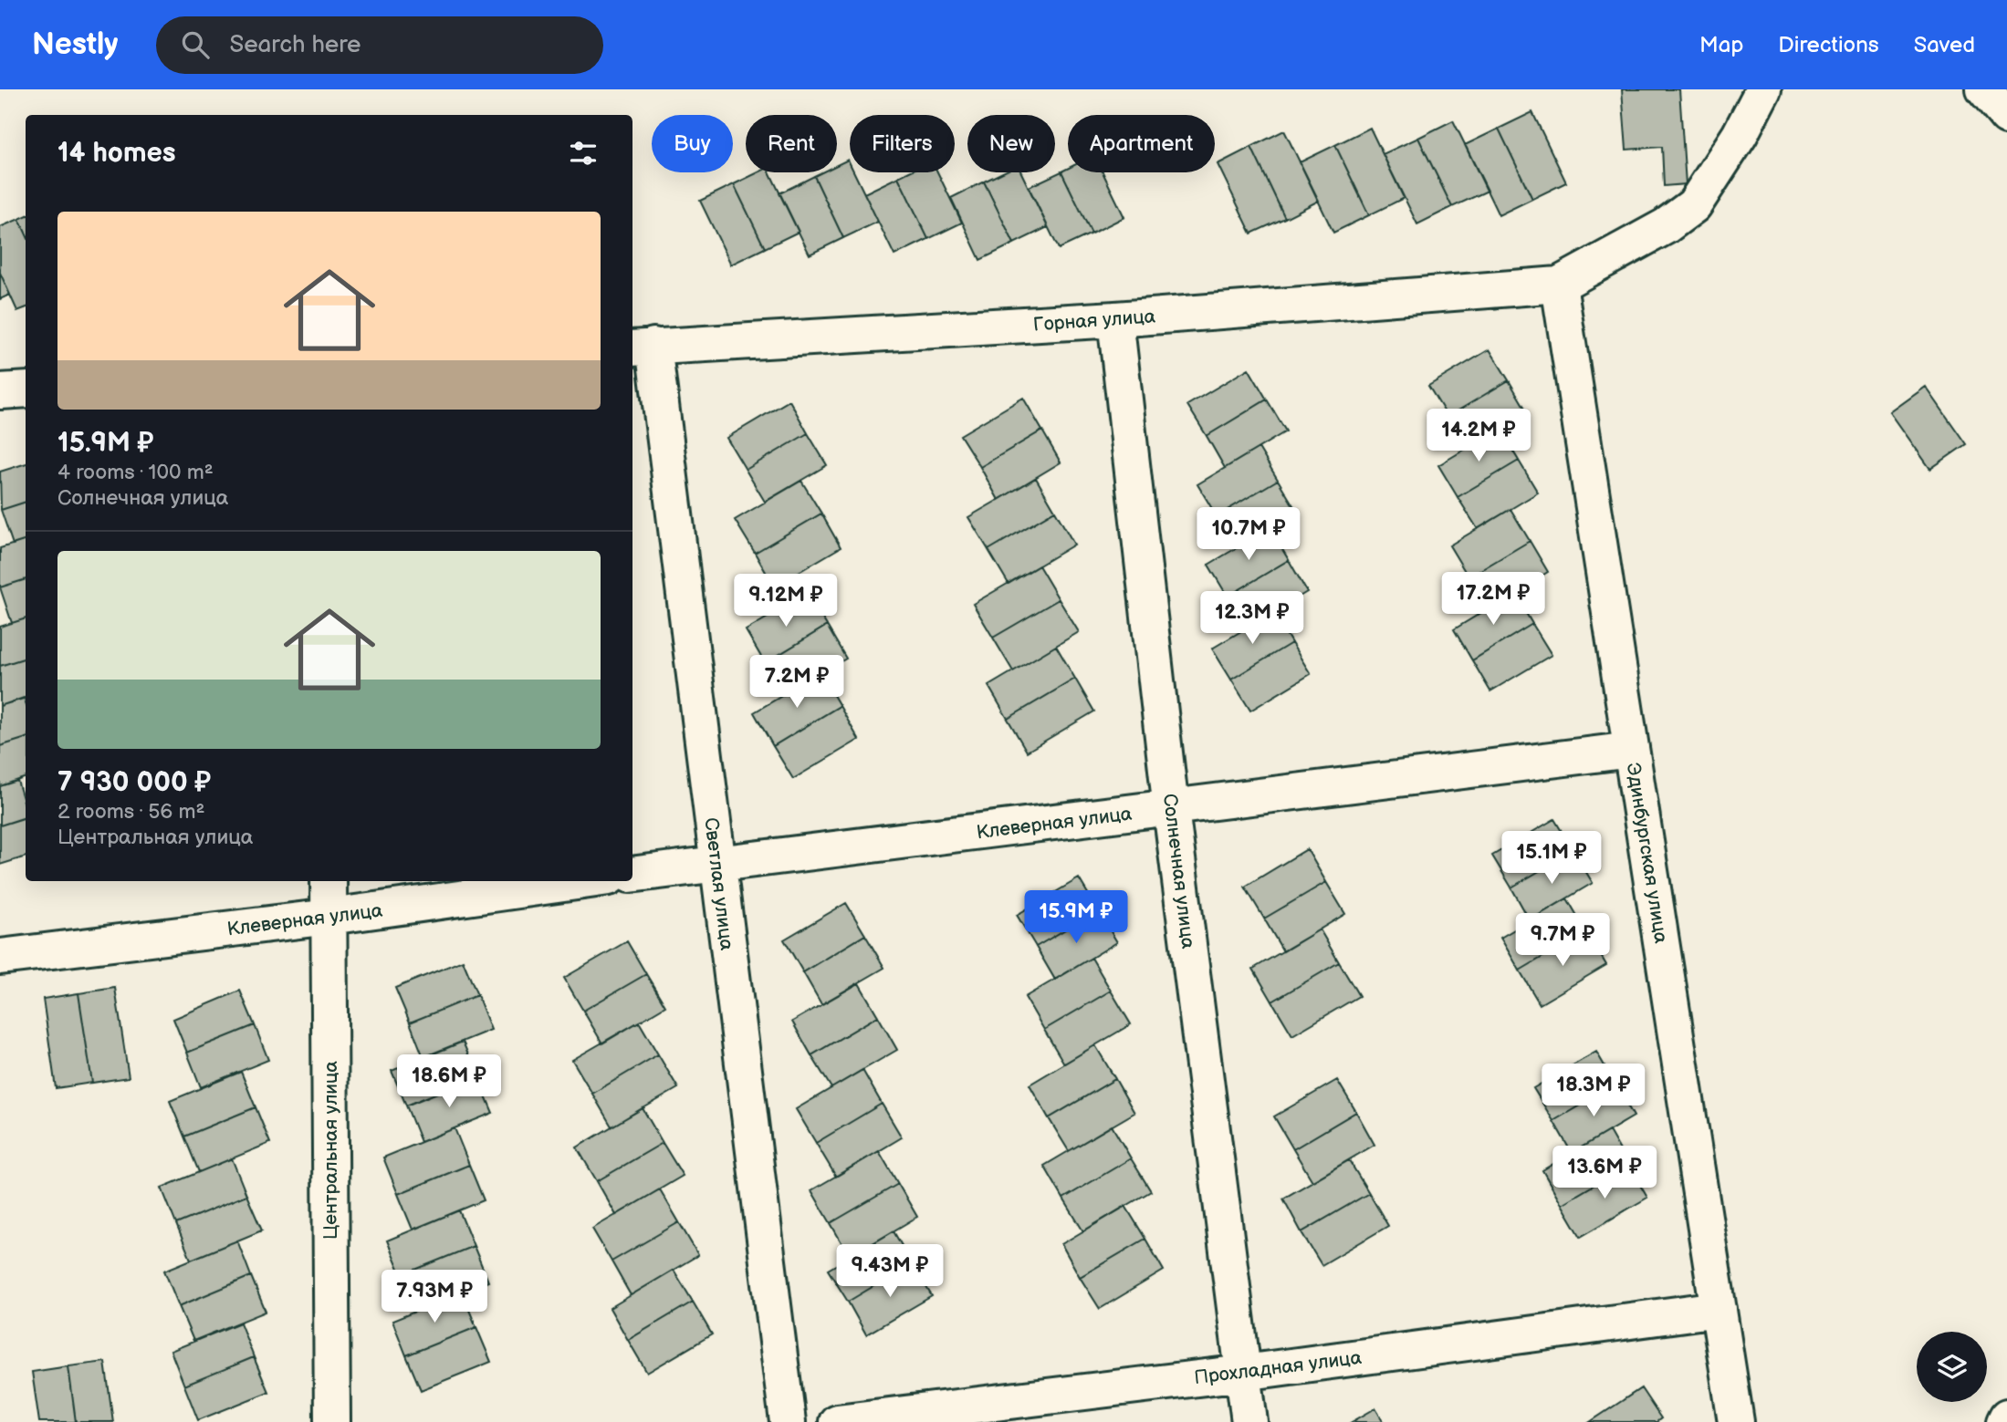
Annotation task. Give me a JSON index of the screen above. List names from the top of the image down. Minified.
{"streets":{"street":["Горная улица","Клеверная улица","Эдинбургская улица","Солнечная улица","Светлая улица","Центральная улица","Прохладная улица"]},"crossings":[["Горная улица","Эдинбургская улица"],["Горная улица","Солнечная улица"],["Горная улица","Светлая улица"],["Клеверная улица","Эдинбургская улица"],["Клеверная улица","Солнечная улица"],["Клеверная улица","Светлая улица"],["Клеверная улица","Центральная улица"],["Эдинбургская улица","Прохладная улица"],["Солнечная улица","Прохладная улица"]],"page":{"header":"Nestly","search":"Search here","nav":["Map","Directions","Saved"],"chip":["Buy","Rent","Filters","New","Apartment"],"heading":"14 homes","list":[{"name":"15.9M ₽","note":"4 rooms · 100 m² · Солнечная улица"},{"name":"7 930 000 ₽","note":"2 rooms · 56 m² · Центральная улица"}],"price":["14.2M ₽","10.7M ₽","17.2M ₽","9.12M ₽","12.3M ₽","7.2M ₽","15.1M ₽","15.9M ₽","9.7M ₽","18.6M ₽","18.3M ₽","13.6M ₽","9.43M ₽","7.93M ₽"]}}
